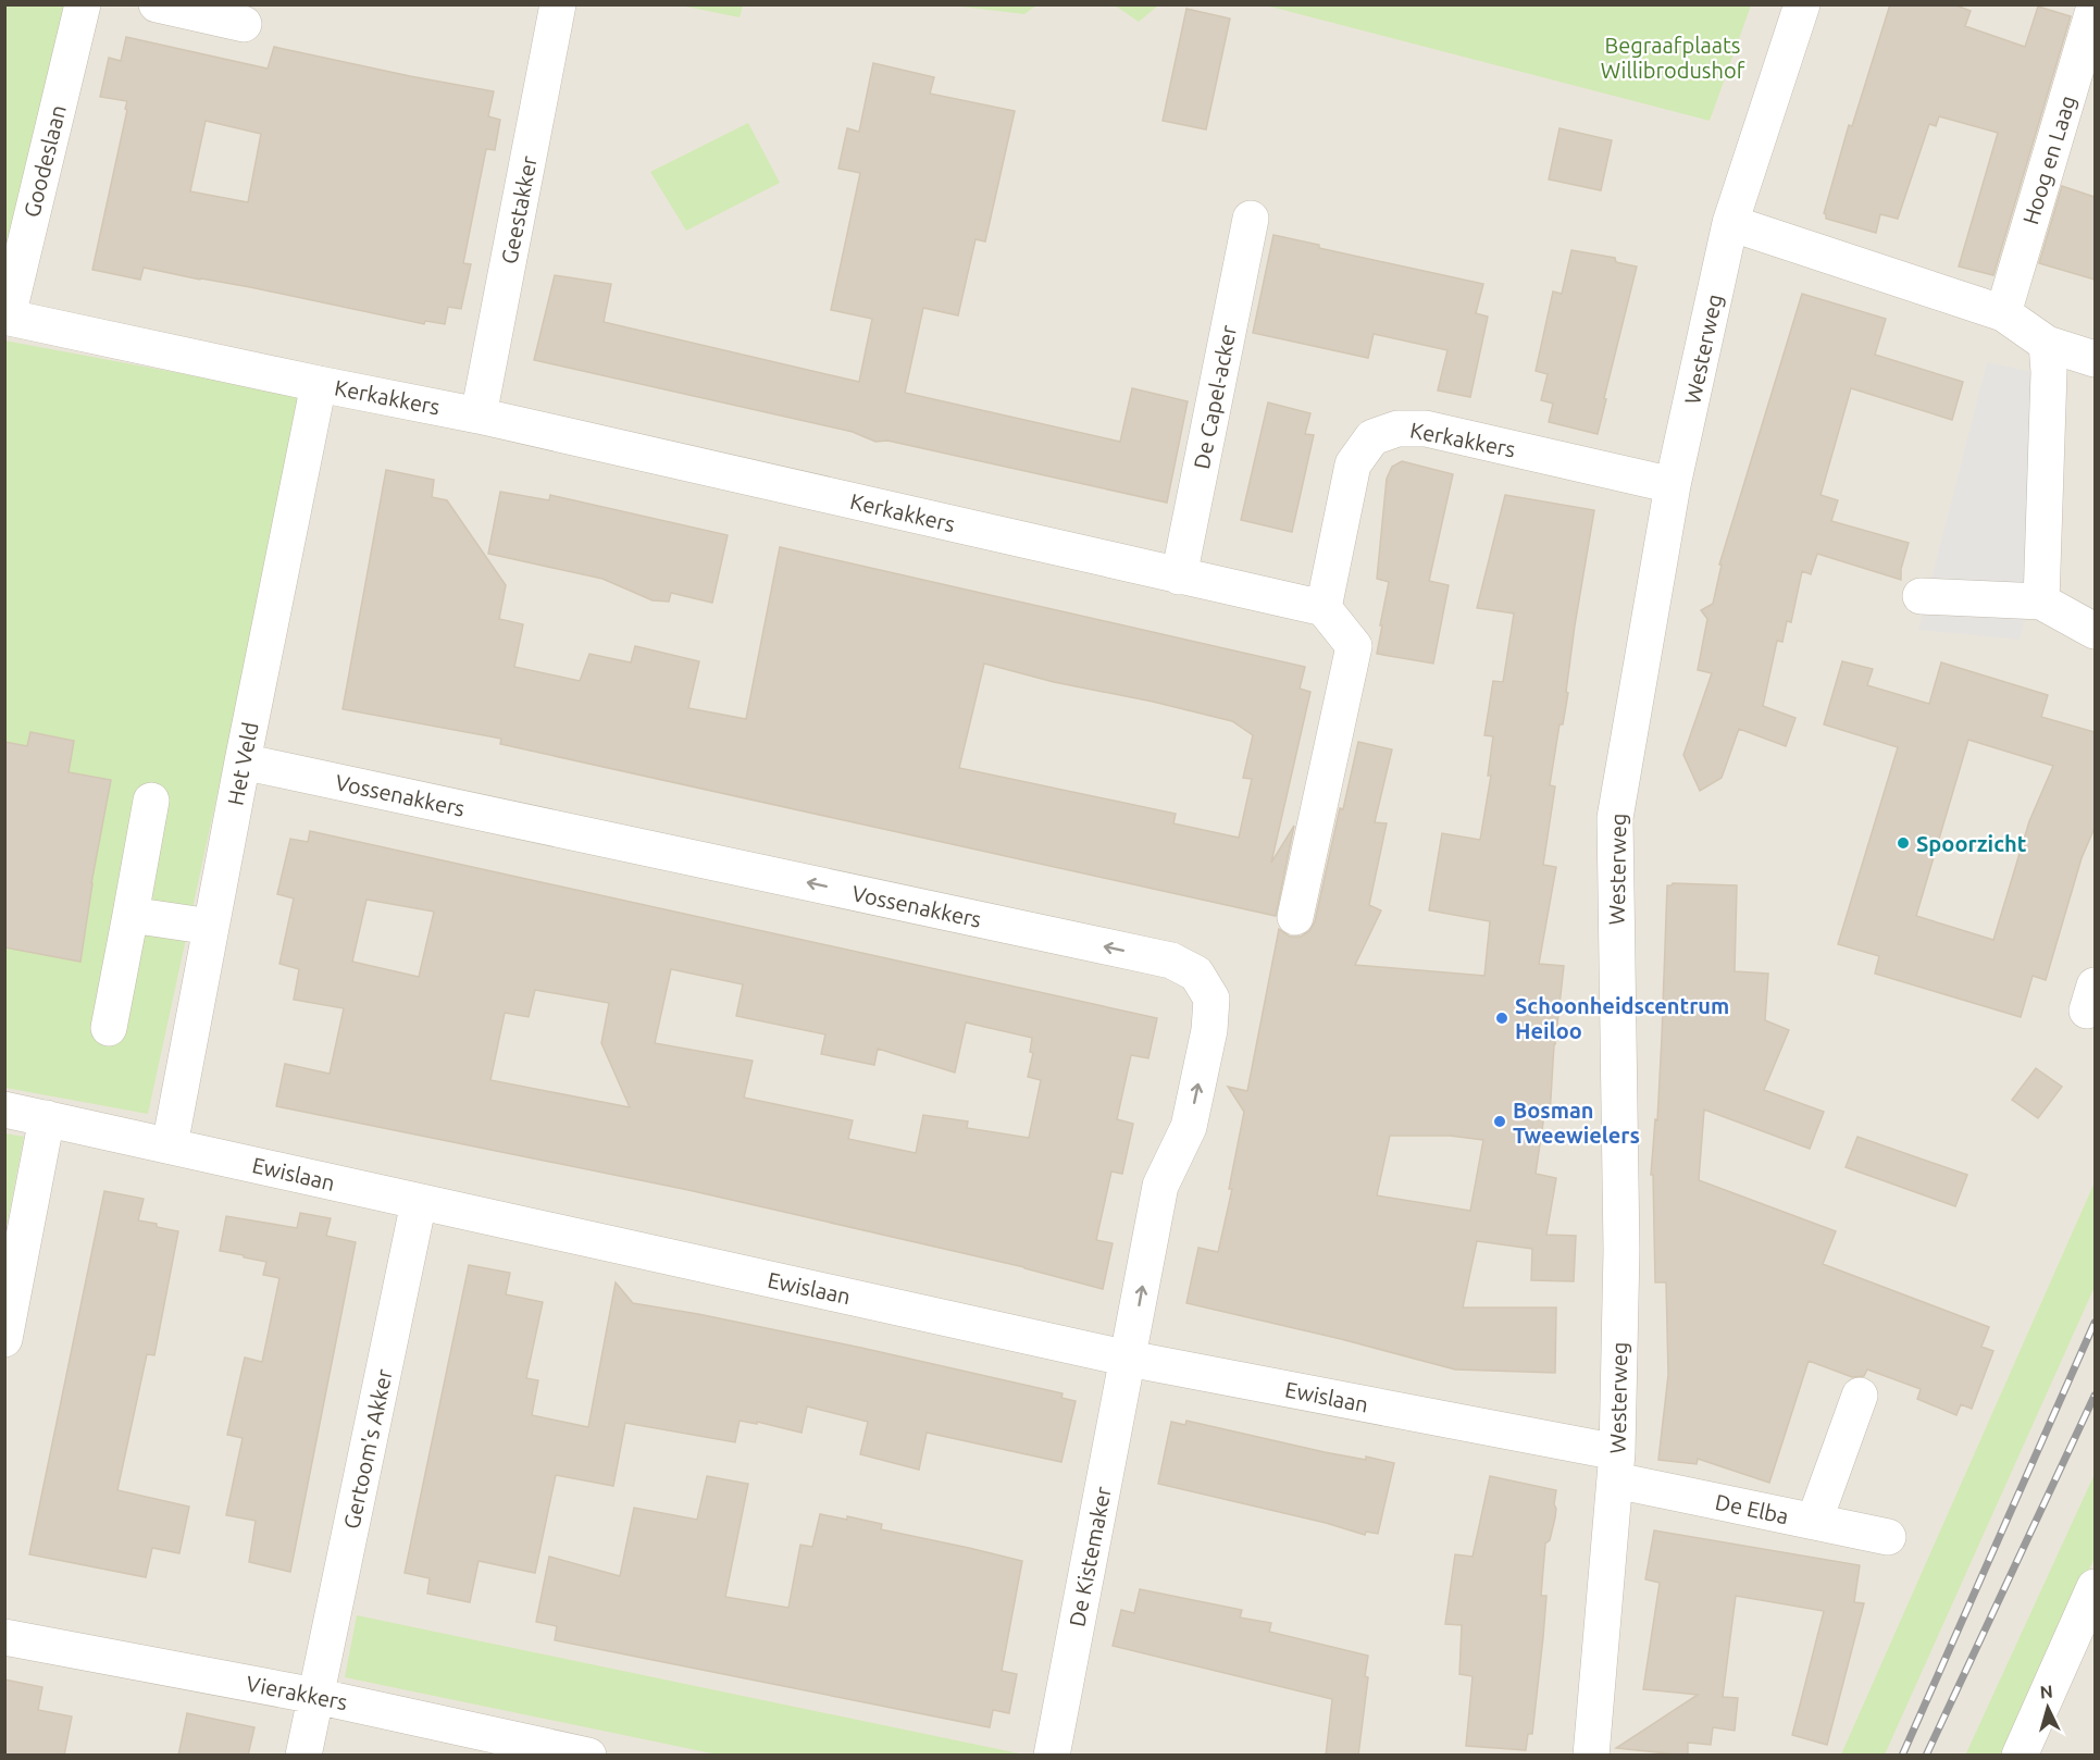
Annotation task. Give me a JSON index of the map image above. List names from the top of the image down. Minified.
{"streets":{"street":["Hoog en Laag","Goodeslaan","Geestakker","Westerweg","Kerkakkers","De Capel-acker","Het Veld","Vossenakkers","Ewislaan","Gertoom's Akker","De Elba","De Kistemaker","Vierakkers"]},"crossings":[["Goodeslaan","Kerkakkers"],["Geestakker","Kerkakkers"],["Westerweg","Kerkakkers"],["Westerweg","Ewislaan"],["Westerweg","De Elba"],["Kerkakkers","De Capel-acker"],["Kerkakkers","Het Veld"],["Het Veld","Vossenakkers"],["Het Veld","Ewislaan"],["Vossenakkers","Ewislaan"],["Vossenakkers","De Kistemaker"],["Ewislaan","Gertoom's Akker"],["Ewislaan","De Elba"],["Ewislaan","De Kistemaker"],["Gertoom's Akker","Vierakkers"]],"parks":["Begraafplaats Willibrodushof"],"places":["Spoorzicht","Schoonheidscentrum Heiloo","Bosman Tweewielers"],"north":"top"}
